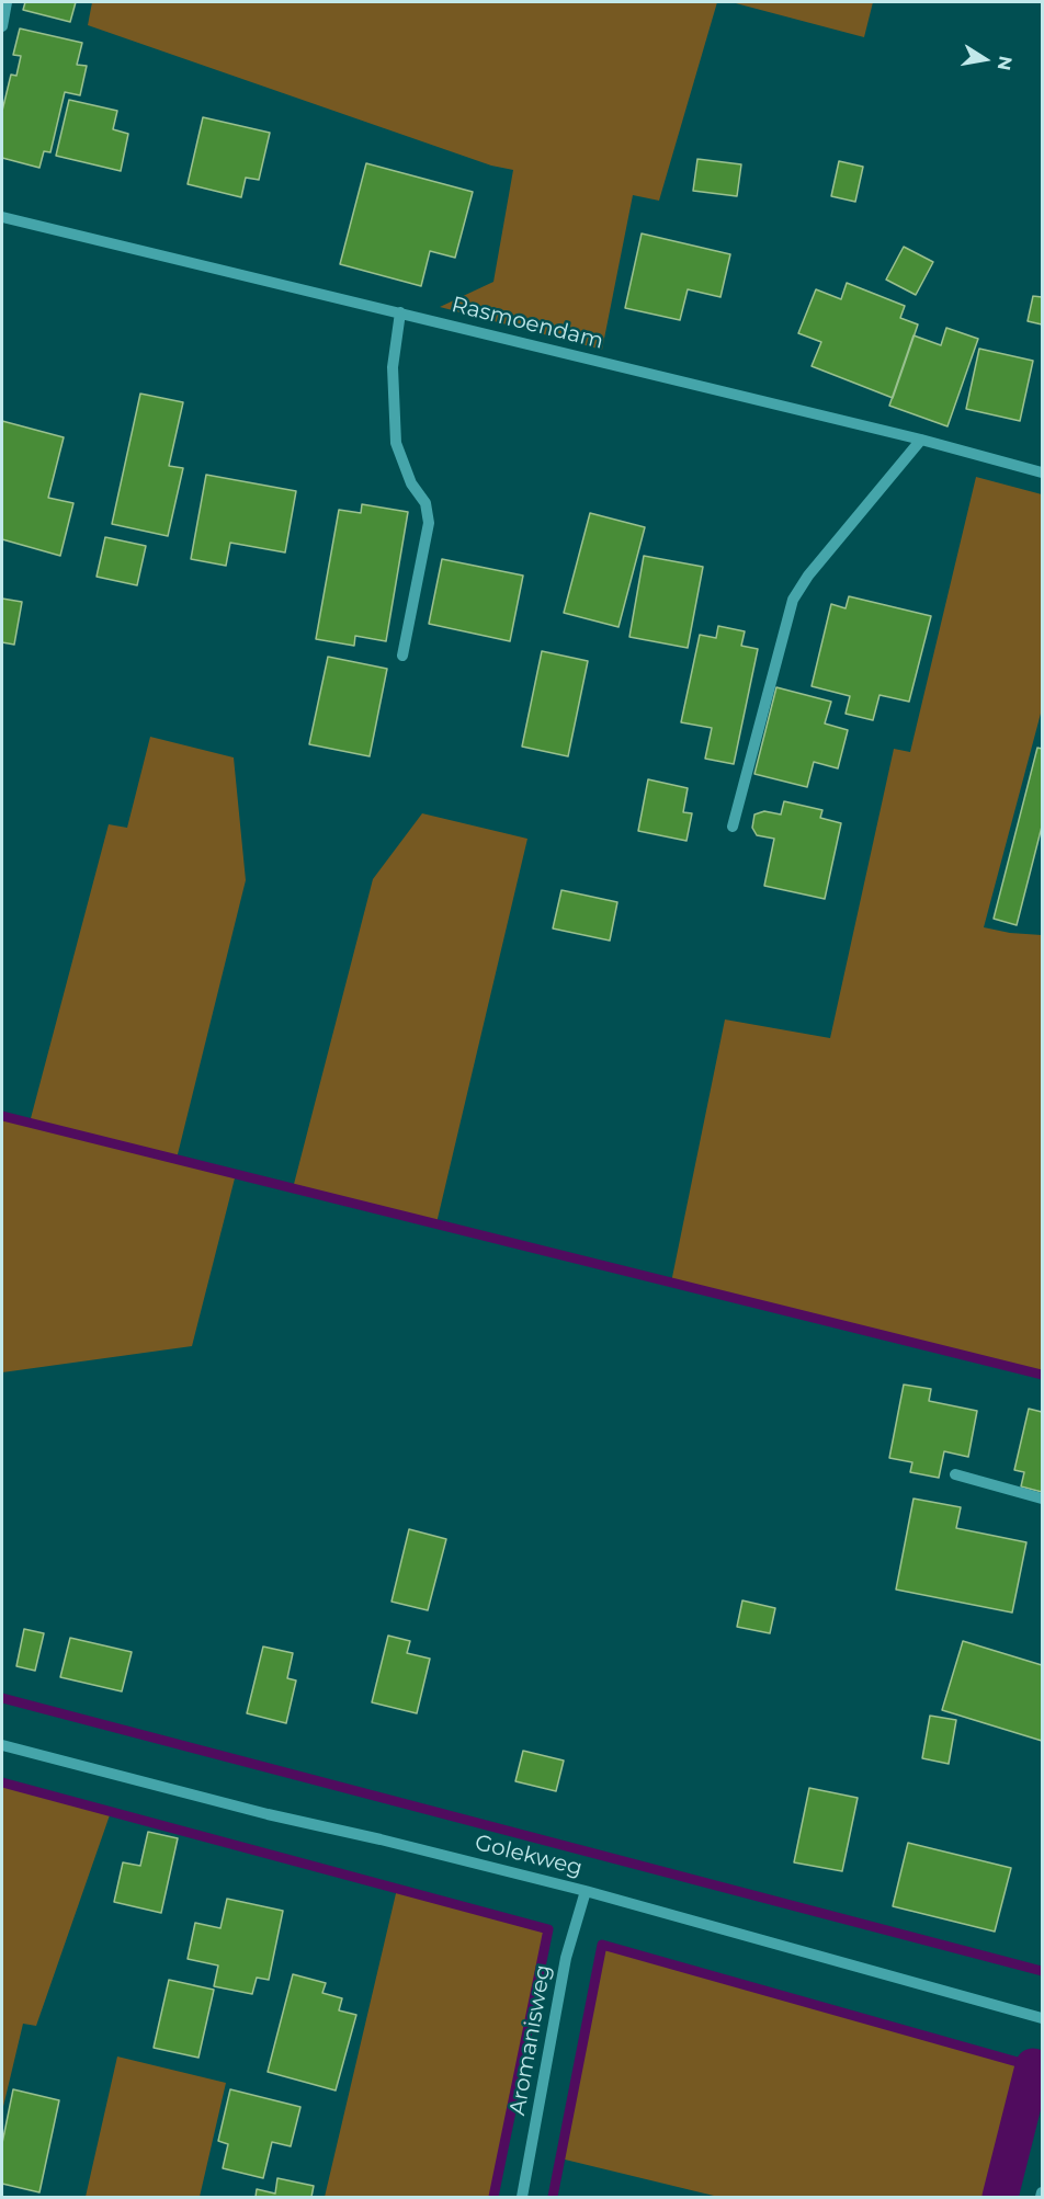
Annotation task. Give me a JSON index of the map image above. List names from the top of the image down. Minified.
{"streets":{"street":["Rasmoendam","Golekweg","Aromanisweg"]},"crossings":[["Golekweg","Aromanisweg"]],"north":"right"}
